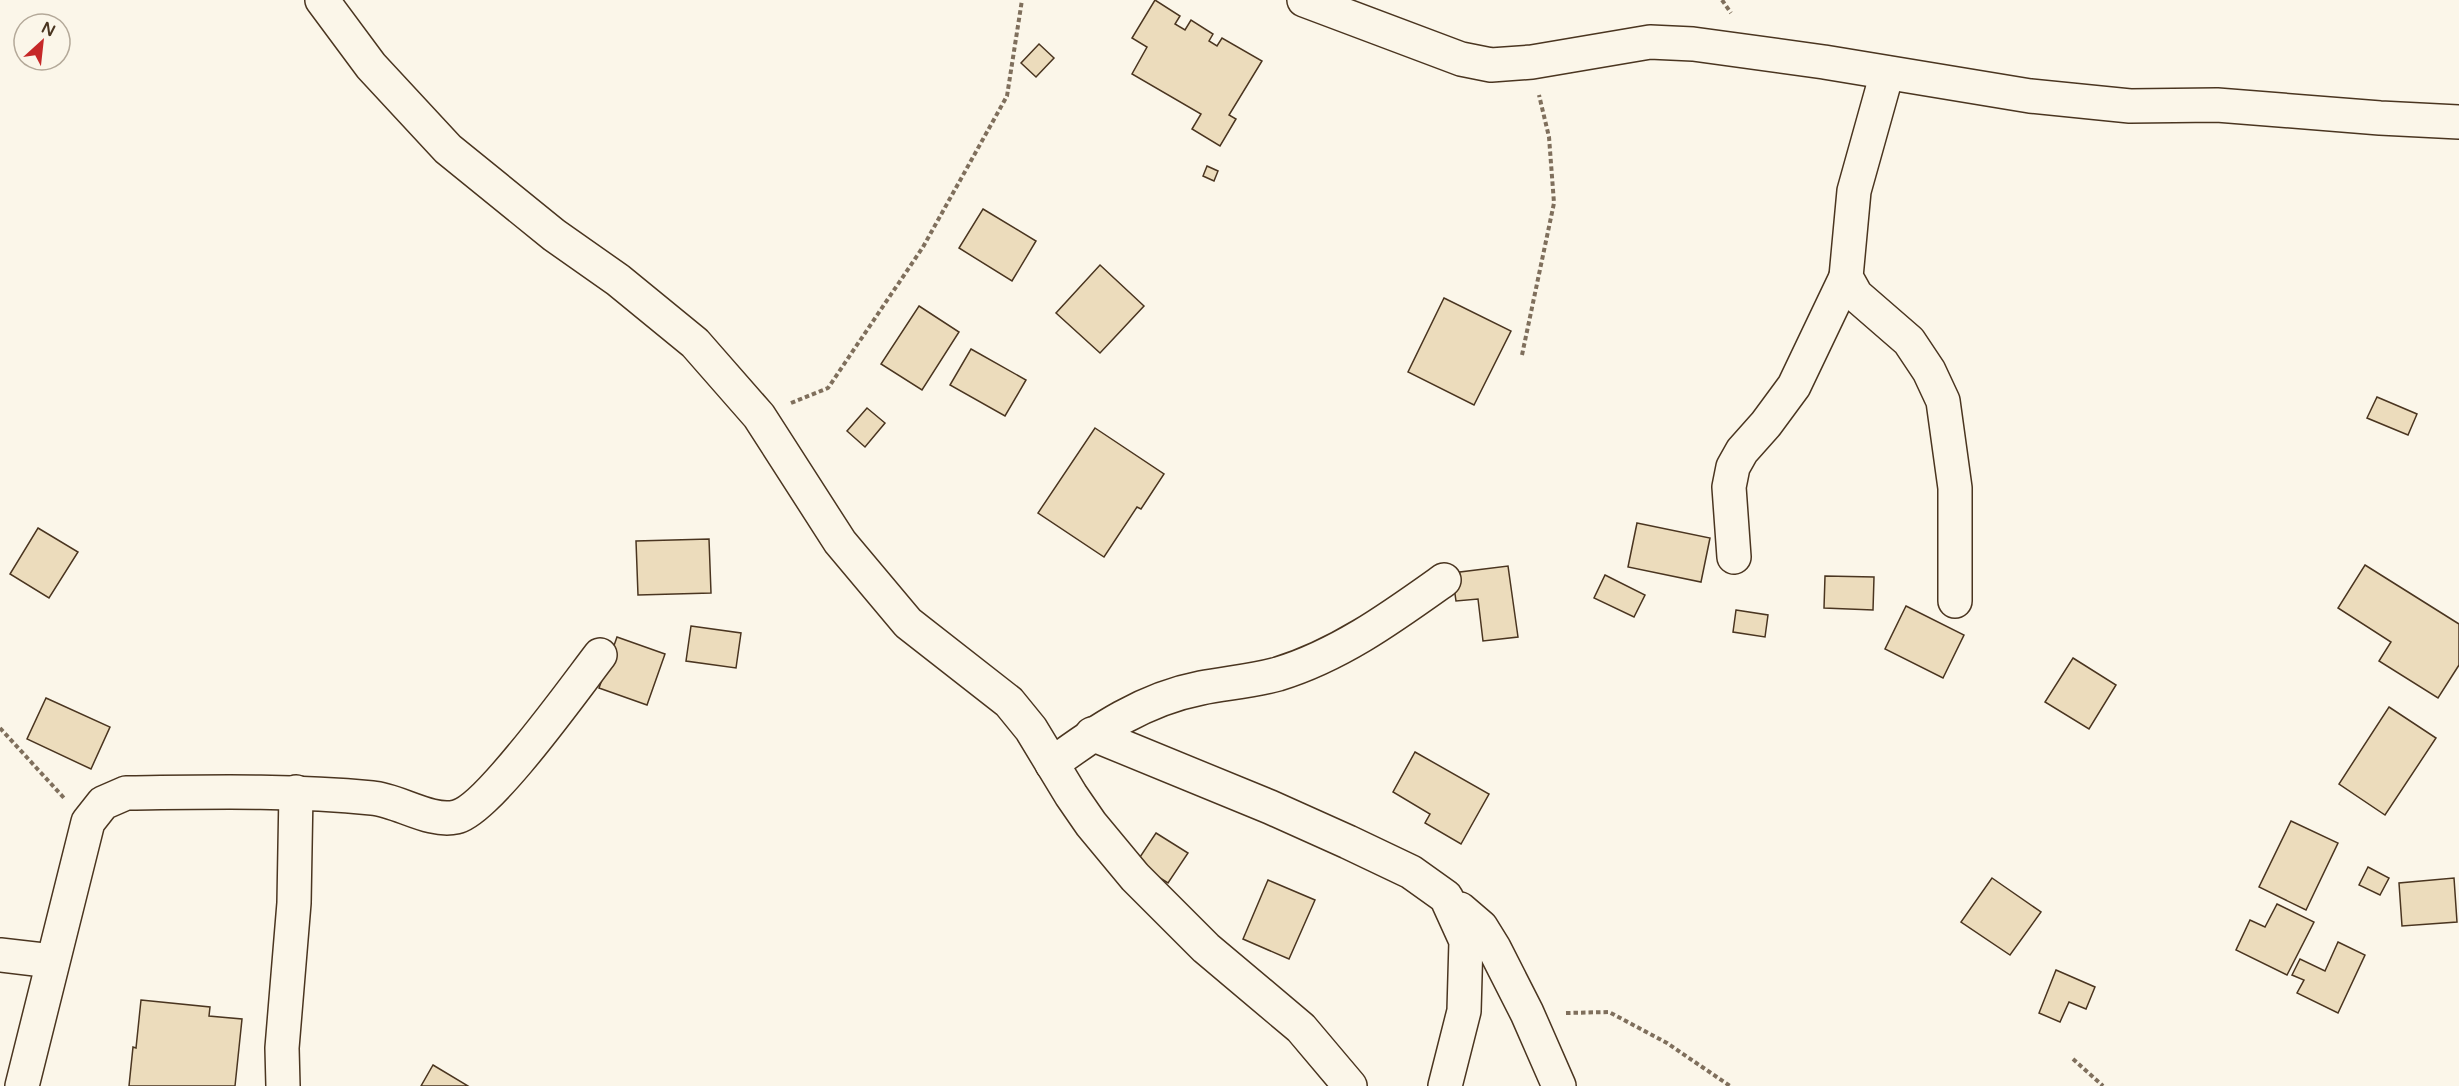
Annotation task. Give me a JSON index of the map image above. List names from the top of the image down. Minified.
{"north":"top right"}
